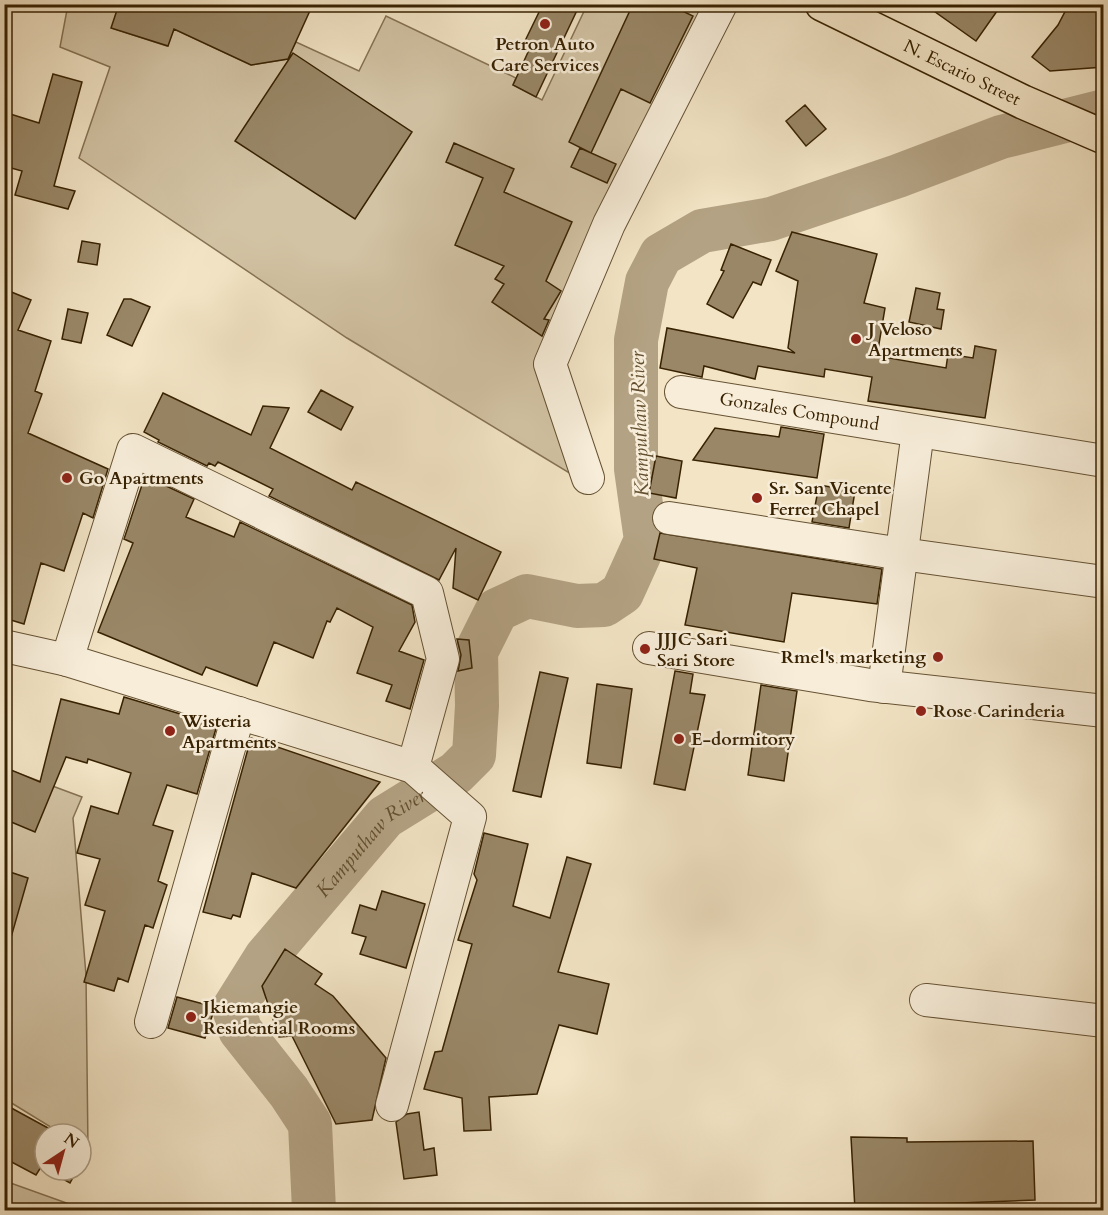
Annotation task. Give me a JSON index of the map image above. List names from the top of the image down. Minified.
{"streets":{"main road":["N. Escario Street"],"street":["Gonzales Compound"]},"water":["Kamputhaw River"],"places":["Petron Auto Care Services","J Veloso Apartments","Go Apartments","Sr. San Vicente Ferrer Chapel","JJJC Sari Sari Store","Rmel's marketing","Rose Carinderia","Wisteria Apartments","E-dormitory","Jkiemangie Residential Rooms"],"north":"top right"}
